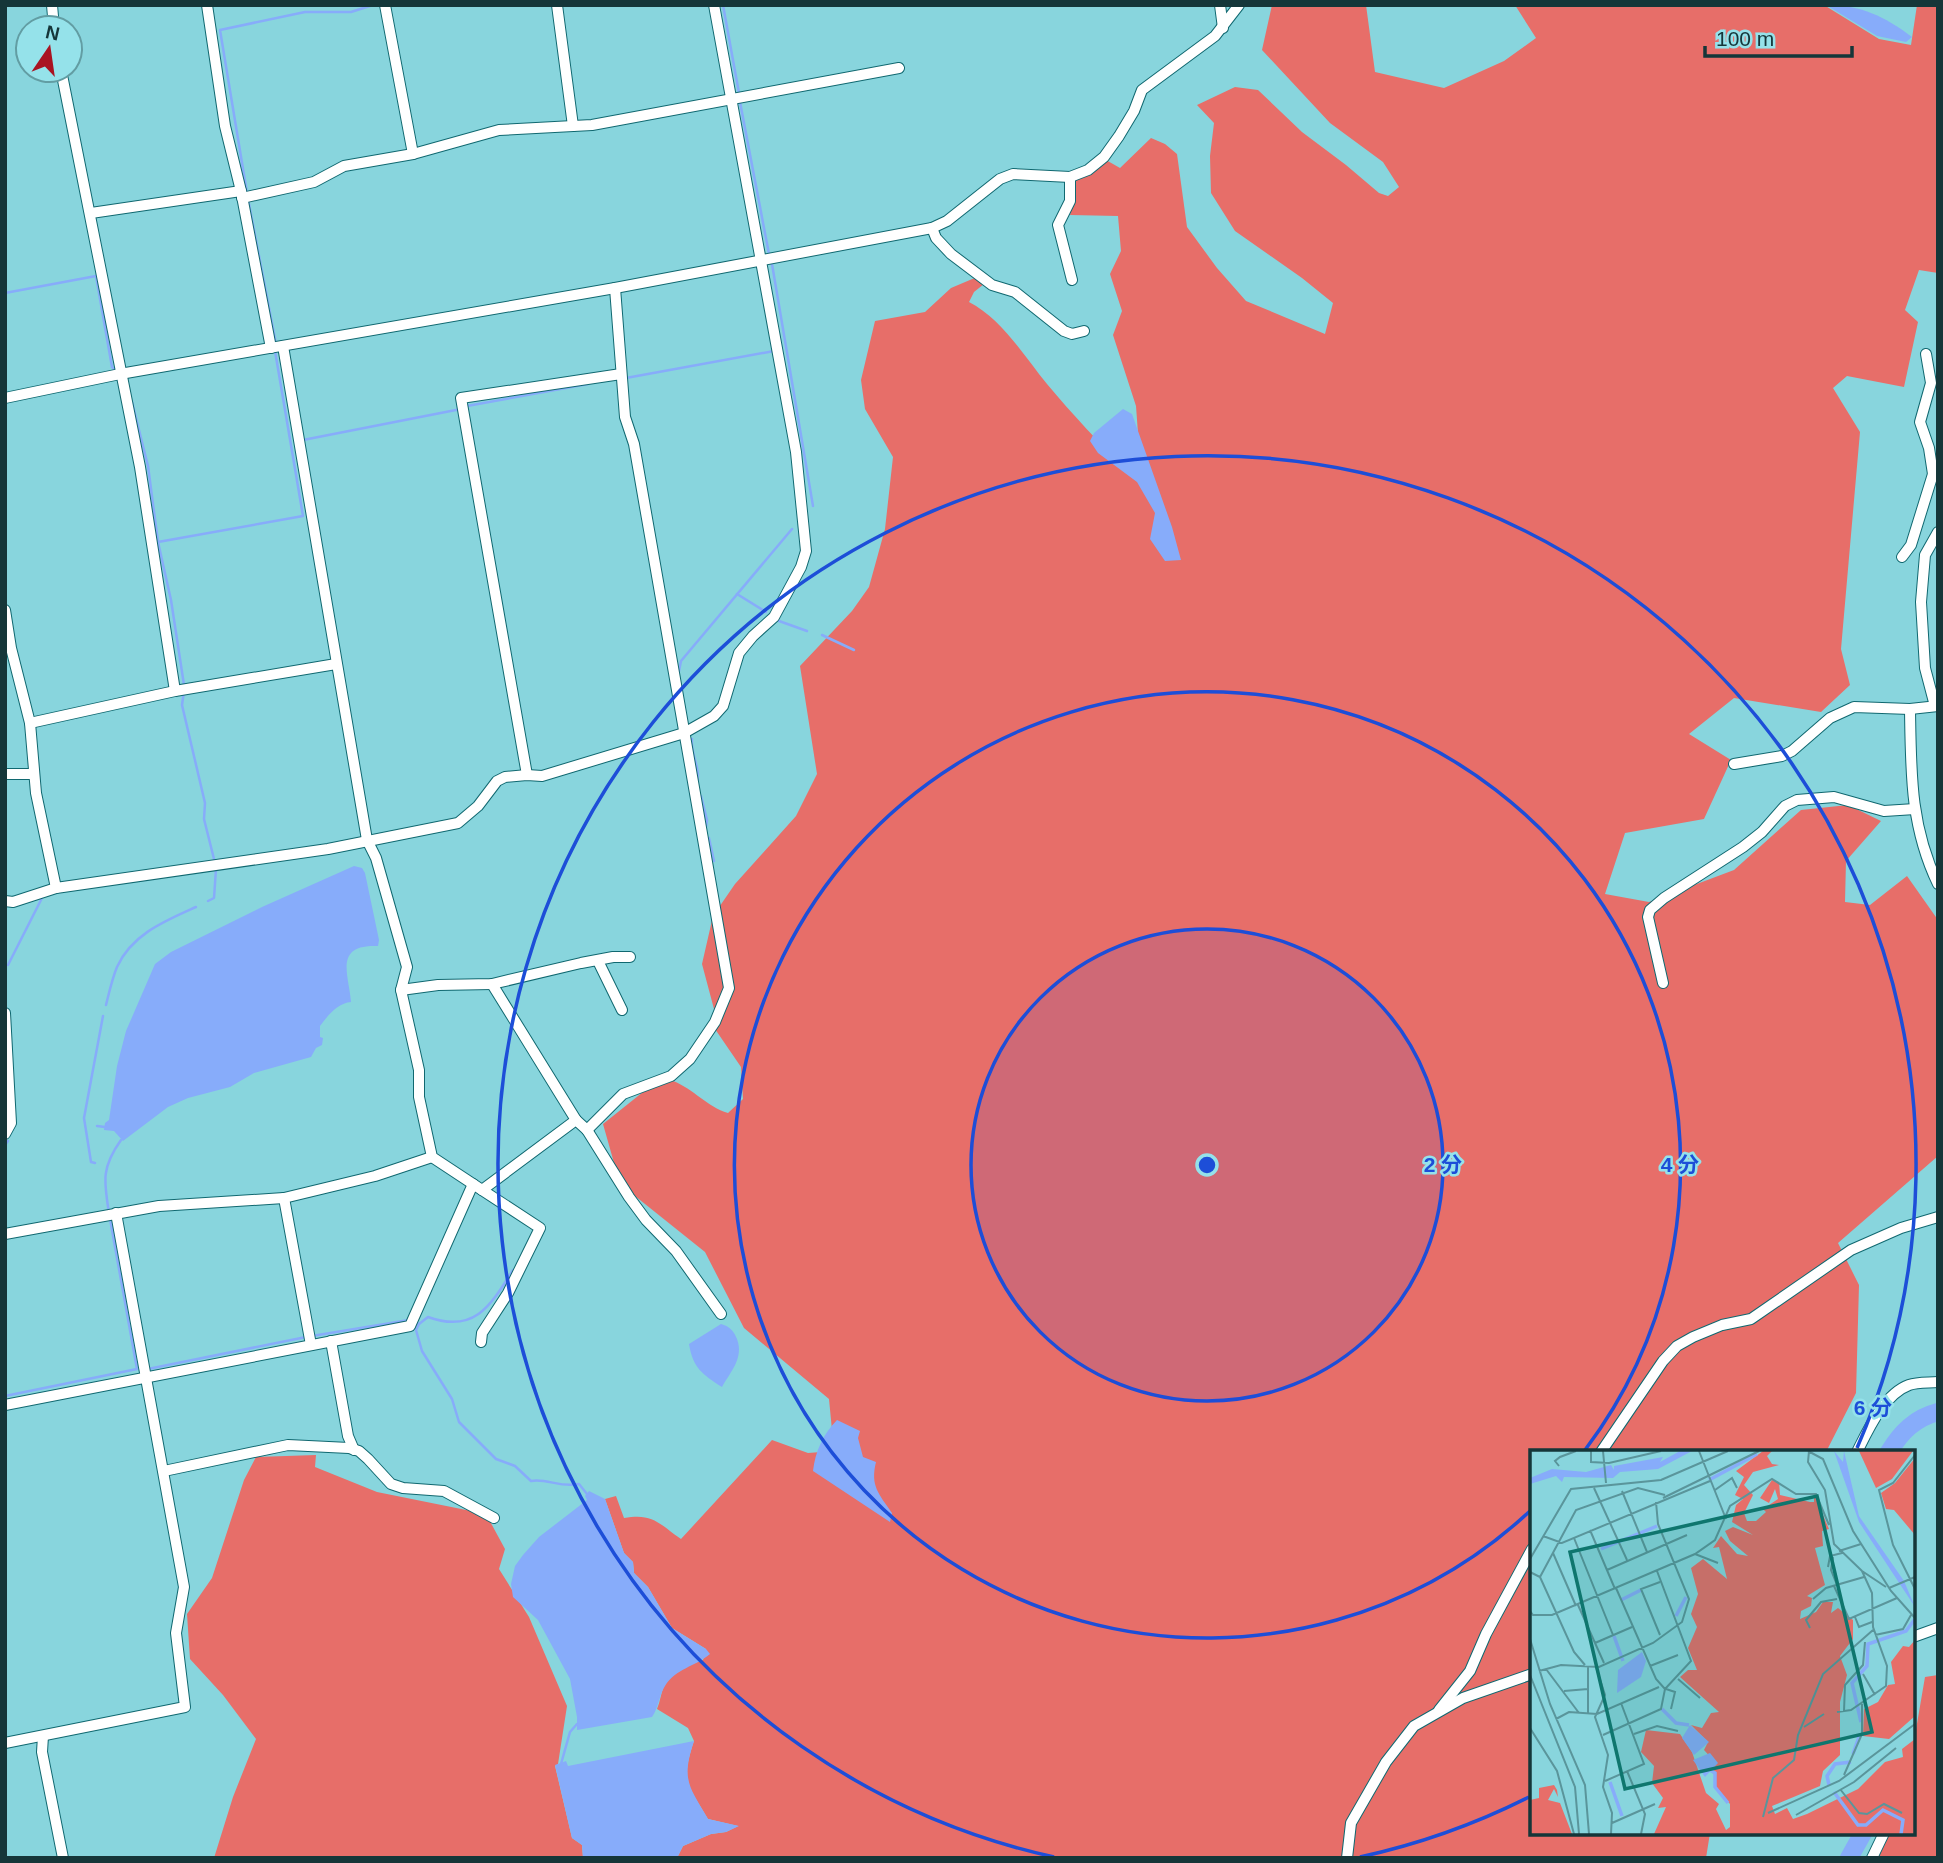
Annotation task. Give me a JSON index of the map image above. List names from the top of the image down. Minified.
{"scale_bar":"100 m","north":"top","rings":["2 分","4 分","6 分"]}
